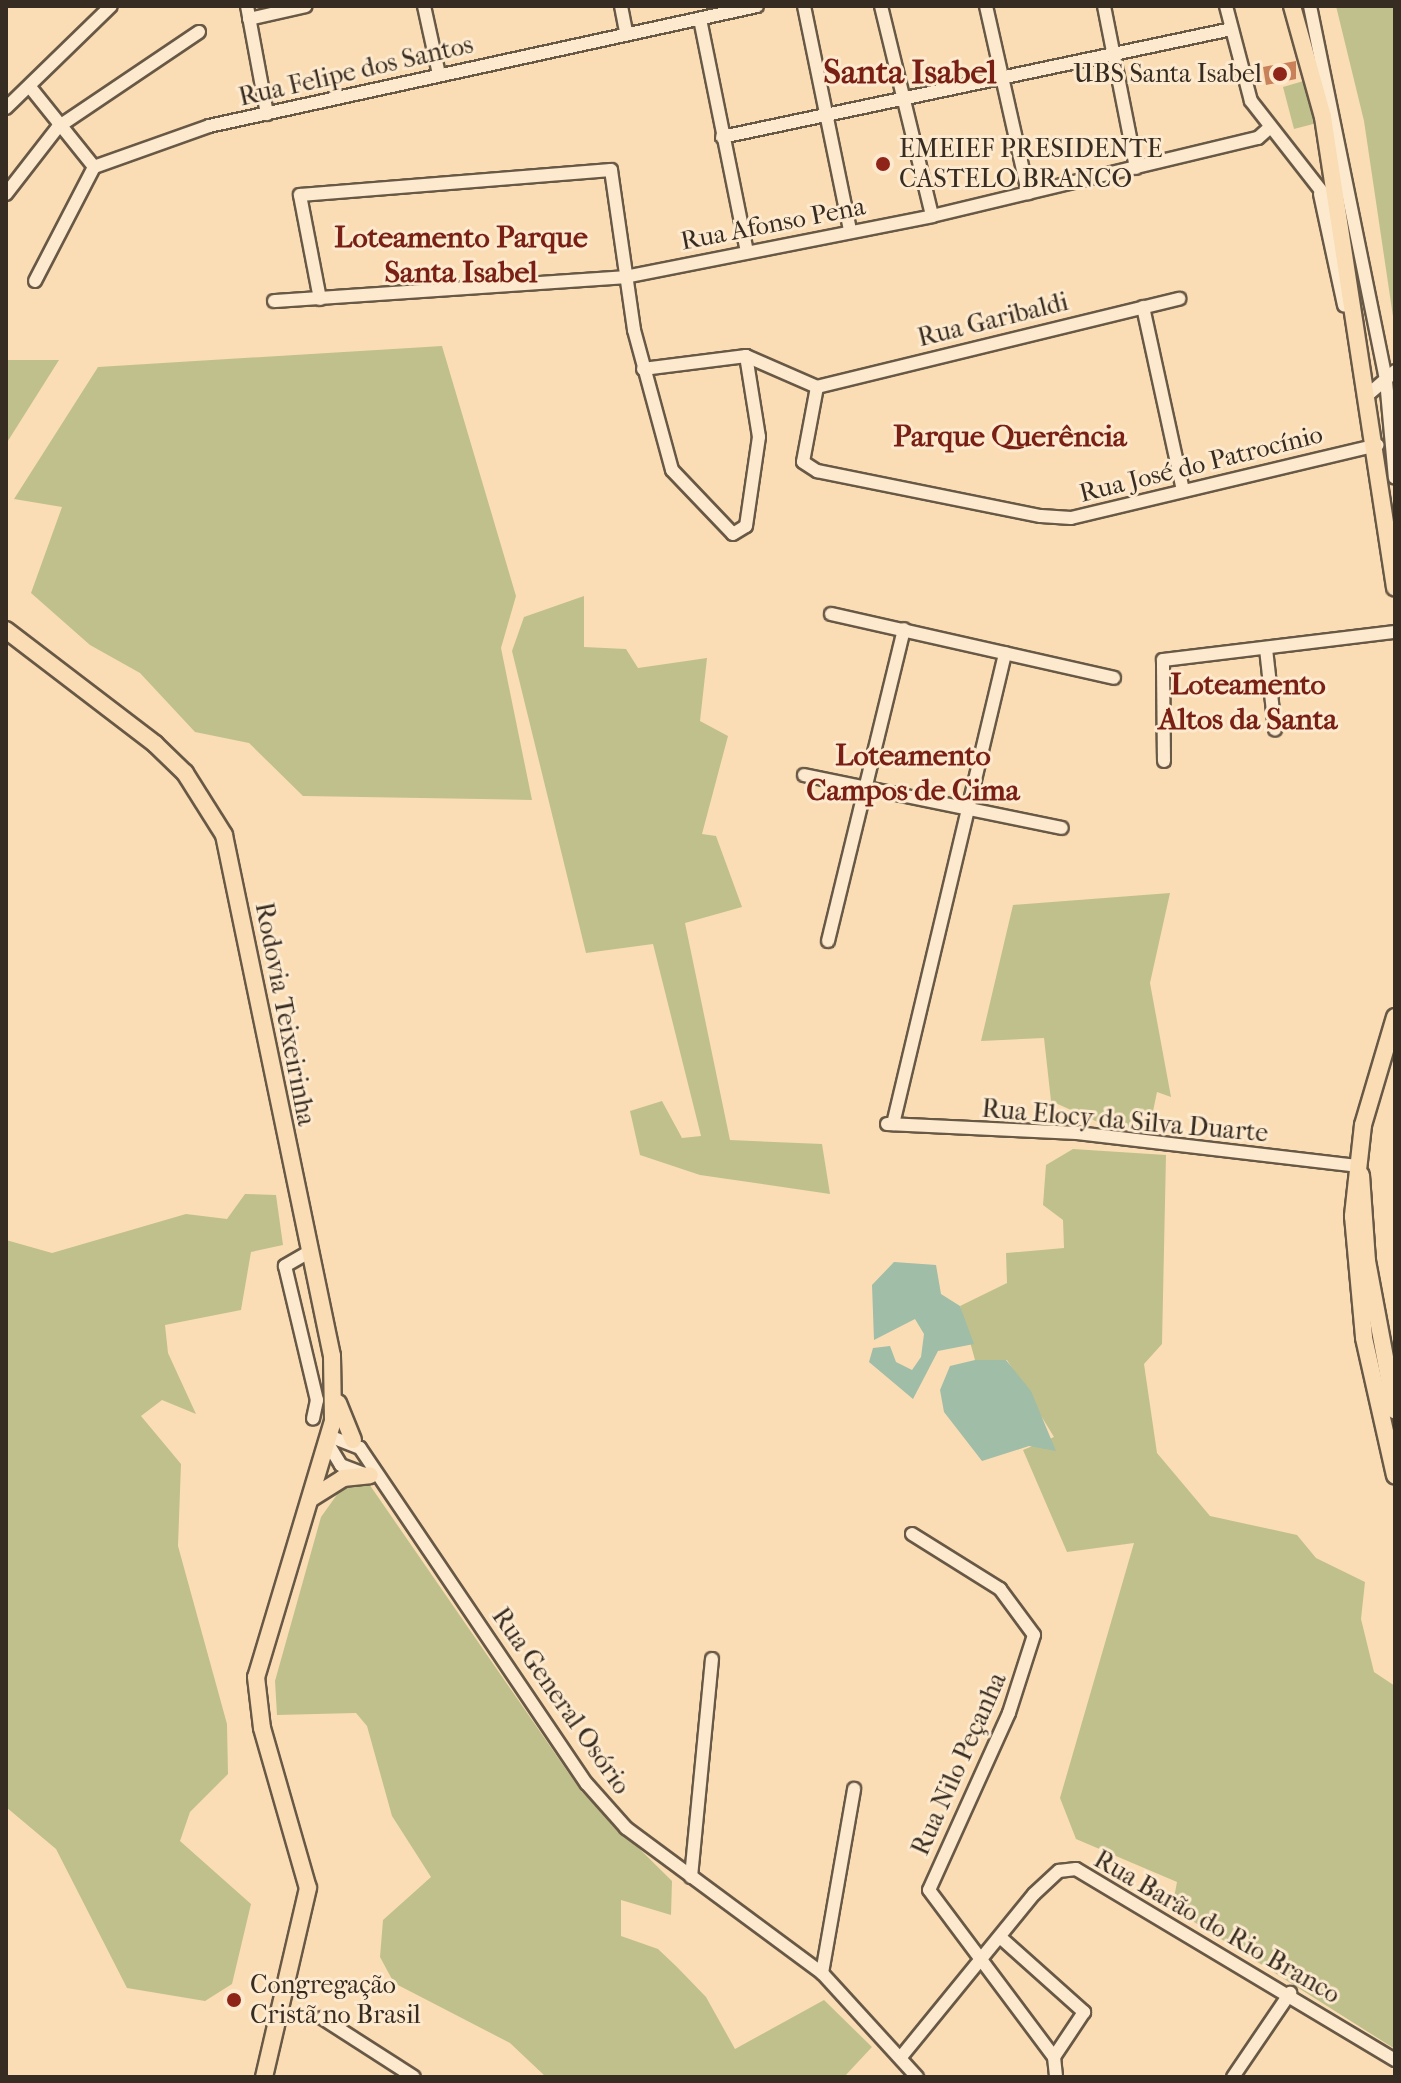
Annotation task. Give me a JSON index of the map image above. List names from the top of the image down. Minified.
{"streets":{"main road":["Rodovia Teixeirinha"],"street":["Rua Felipe dos Santos","Rua Afonso Pena","Rua Garibaldi","Rua José do Patrocínio","Rua Elocy da Silva Duarte","Rua General Osório","Rua Nilo Peçanha","Rua Barão do Rio Branco"]},"crossings":[["Rua Garibaldi","Rua José do Patrocínio"],["Rodovia Teixeirinha","Rua General Osório"],["Rua General Osório","Rua Barão do Rio Branco"],["Rua Nilo Peçanha","Rua Barão do Rio Branco"]],"districts":["Santa Isabel","Loteamento Parque Santa Isabel","Parque Querência","Loteamento Altos da Santa","Loteamento Campos de Cima"],"places":["UBS Santa Isabel","EMEIEF PRESIDENTE CASTELO BRANCO","Congregação Cristã no Brasil"]}
